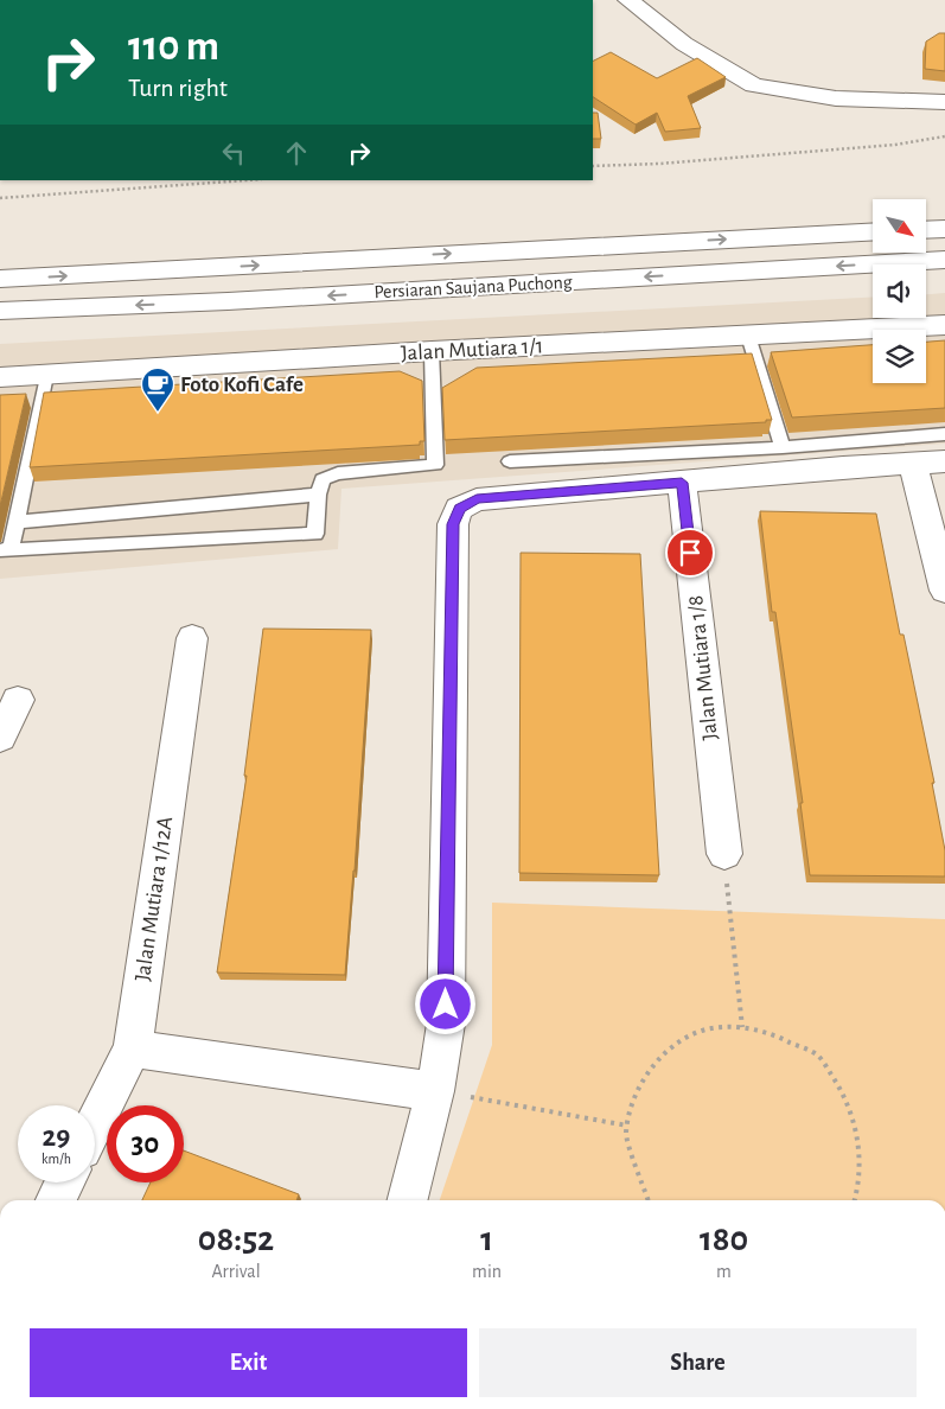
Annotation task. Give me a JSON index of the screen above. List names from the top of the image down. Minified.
{"streets":{"street":["Persiaran Saujana Puchong","Jalan Mutiara 1/1","Jalan Mutiara 1/8","Jalan Mutiara 1/12A"]},"places":{"cafe":["Foto Kofi Cafe"]},"north":"bottom right","page":{"turn":["110 m","Turn right"],"speed":"29 km/h","limit":"30","eta":["08:52","Arrival","1","min","180","m"],"buttons":["Exit","Share"]}}
